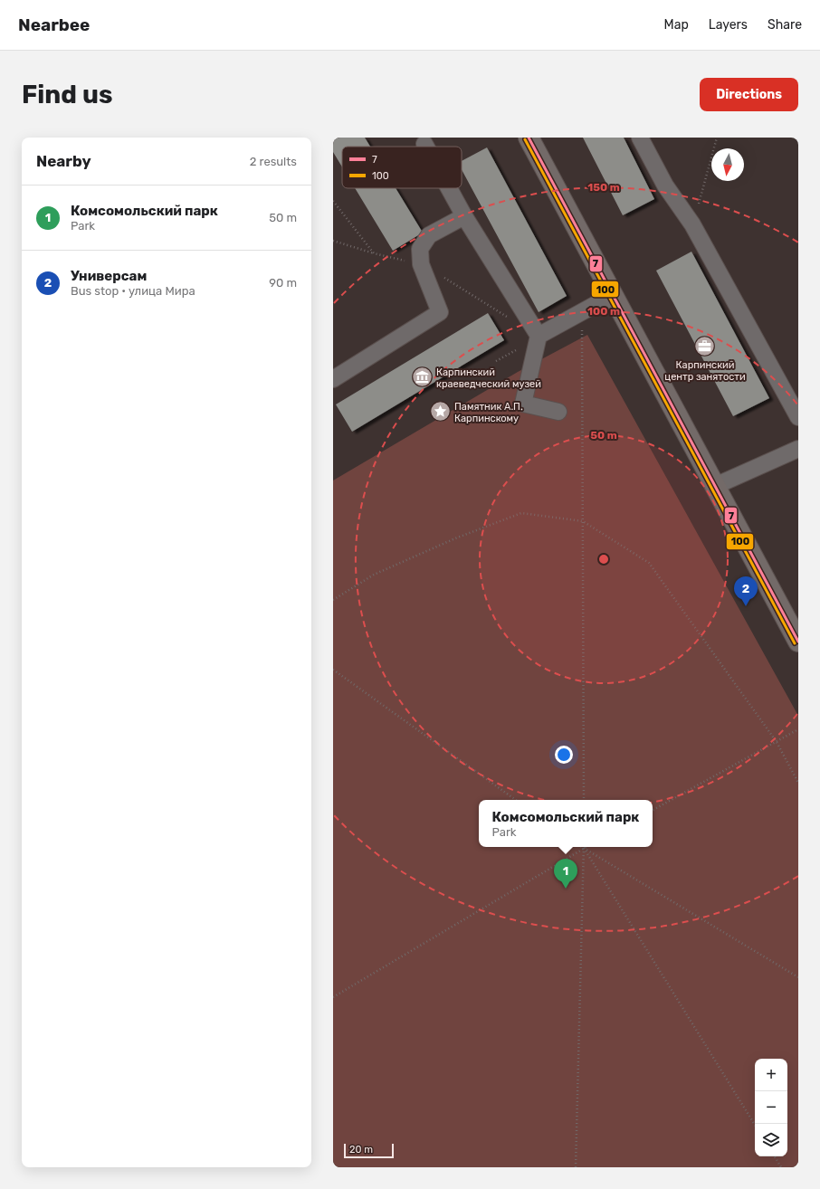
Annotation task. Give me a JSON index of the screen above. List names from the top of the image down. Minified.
{"places":{"office":["Карпинский центр занятости"],"museum":["Карпинский краеведческий музей"],"place":["Памятник А.П. Карпинскому"]},"lines":["transit line 7","transit line 100"],"legend":["7","100"],"scale_bar":"20 m","north":"bottom","page":{"header":"Nearbee","nav":["Map","Layers","Share"],"buttons":"Directions","title":"Find us","heading":["Nearby","2 results"],"list":[{"mark":"1","name":"Комсомольский парк","note":"Park","value":"50 m"},{"mark":"2","name":"Универсам","note":"Bus stop · улица Мира","value":"90 m"}],"pins":["2","1"],"popup":["Комсомольский парк","Park"],"map_buttons":["+","−"],"scale":"20 m"},"rings":["150 m","100 m","50 m"]}
